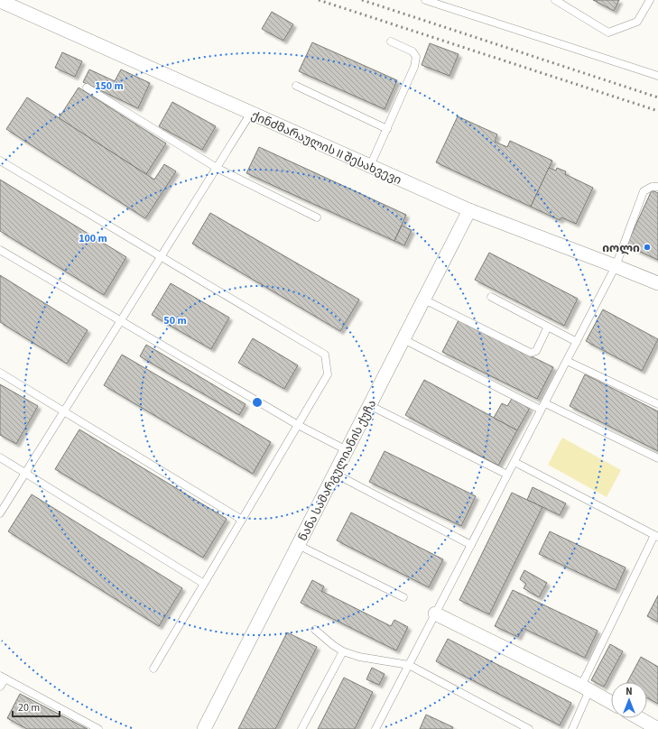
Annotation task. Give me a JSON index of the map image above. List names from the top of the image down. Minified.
{"streets":{"street":["ქინძმარაულის II შესახვევი","ნანა სამარგულიანის ქუჩა"]},"crossings":[["ქინძმარაულის II შესახვევი","ნანა სამარგულიანის ქუჩა"]],"places":["იოლი"],"scale_bar":"20 m","north":"top","rings":["150 m","100 m","50 m"]}
